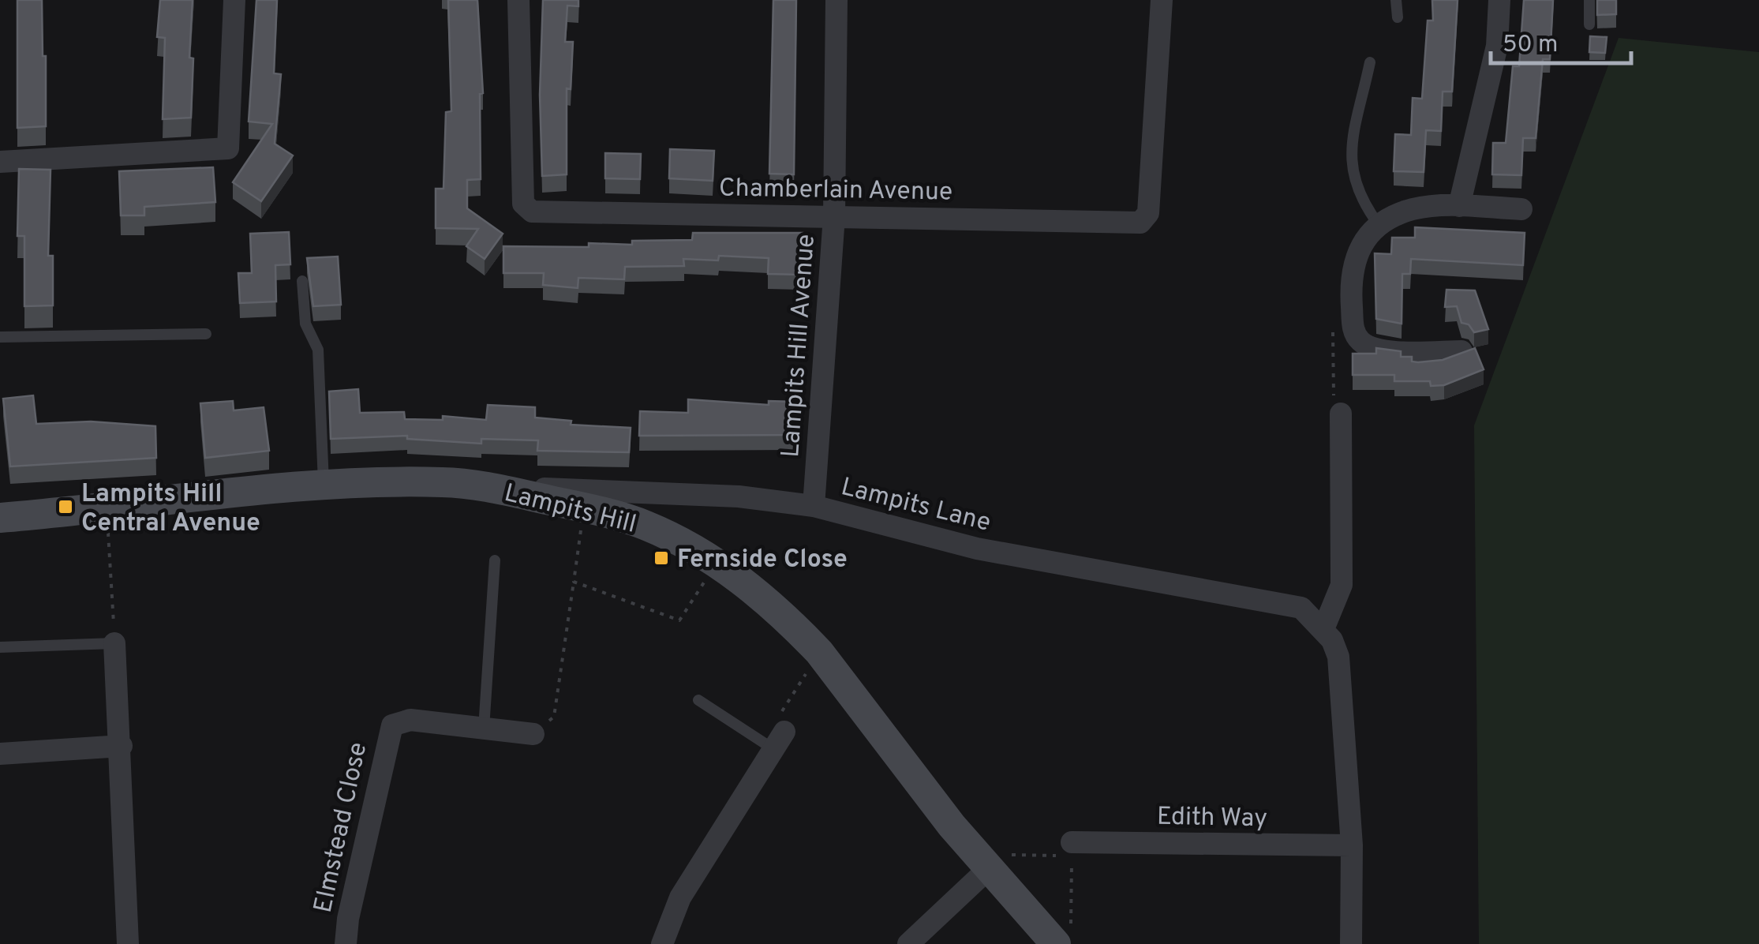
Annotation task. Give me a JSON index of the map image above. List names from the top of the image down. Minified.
{"streets":{"main road":["Lampits Hill"],"street":["Chamberlain Avenue","Lampits Hill Avenue","Lampits Lane","Edith Way","Elmstead Close"]},"crossings":[["Chamberlain Avenue","Lampits Hill Avenue"],["Lampits Hill Avenue","Lampits Lane"],["Lampits Lane","Lampits Hill"],["Lampits Lane","Edith Way"]],"places":{"transit":["Lampits Hill Central Avenue","Fernside Close"]},"scale_bar":"50 m"}
